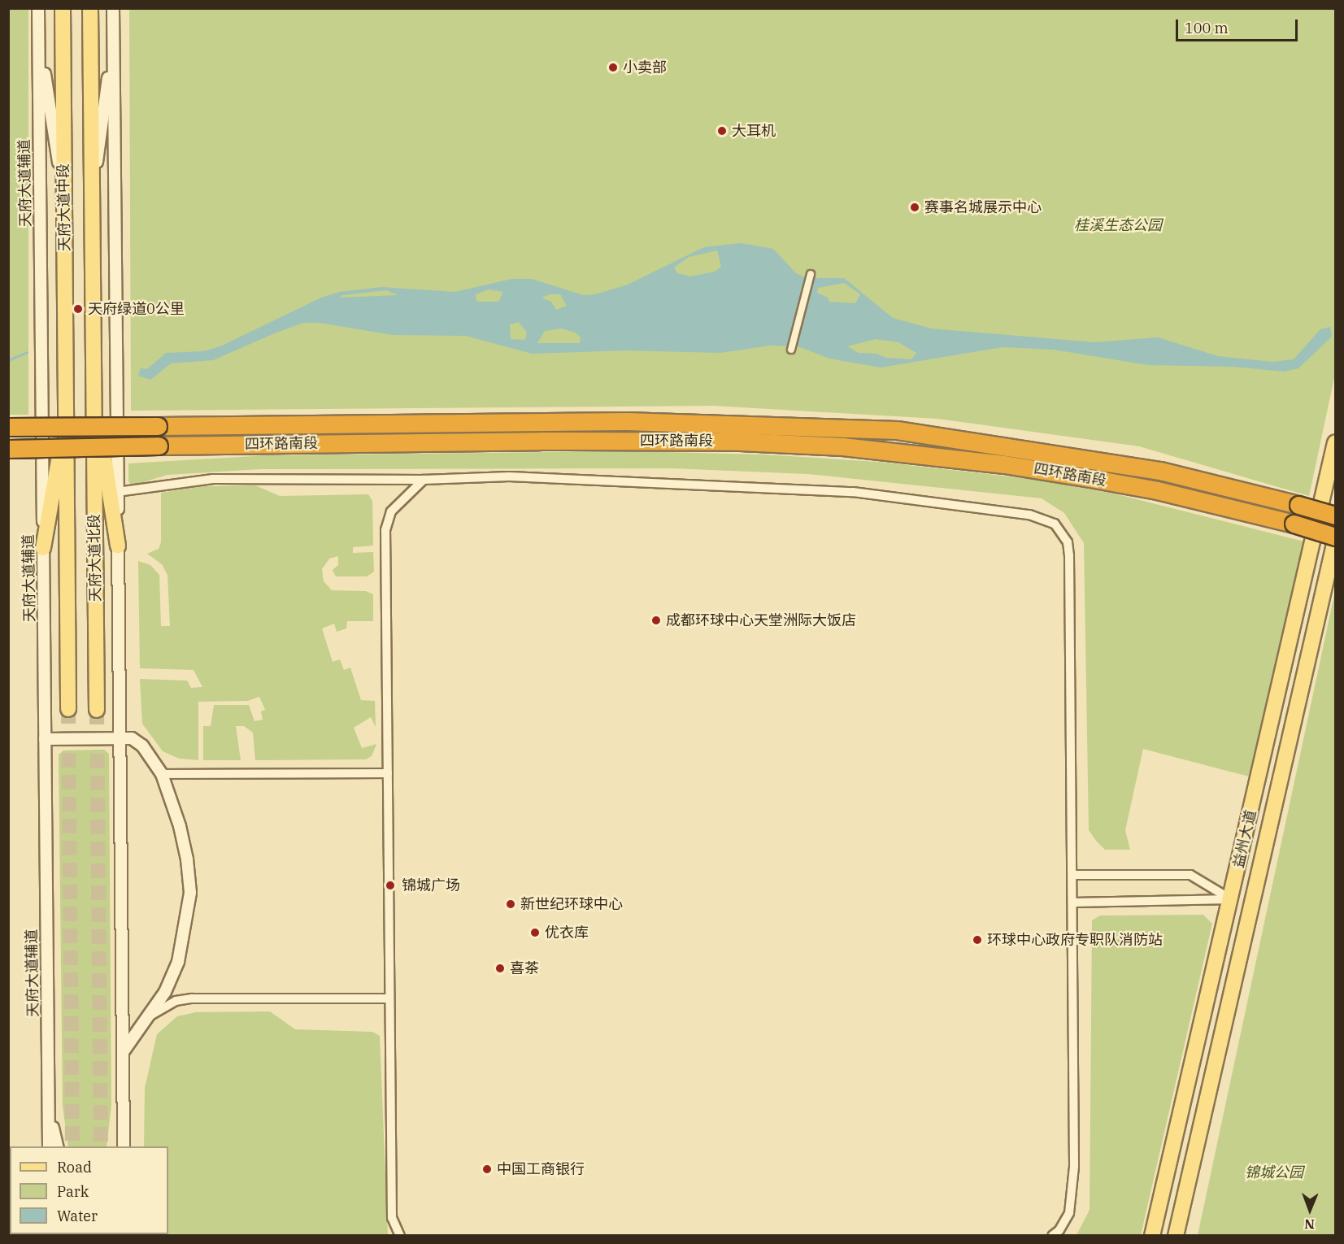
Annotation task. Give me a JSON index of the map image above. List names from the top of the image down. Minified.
{"streets":{"highway":["四环路南段"],"main road":["天府大道中段","天府大道北段","益州大道"],"street":["天府大道辅道"]},"crossings":[["天府大道中段","天府大道北段"]],"parks":["桂溪生态公园","锦城公园"],"places":["小卖部","大耳机","赛事名城展示中心","天府绿道0公里","成都环球中心天堂洲际大饭店","锦城广场","新世纪环球中心","优衣库","环球中心政府专职队消防站","喜茶","中国工商银行"],"legend":["Road","Park","Water"],"scale_bar":"100 m","north":"bottom"}
